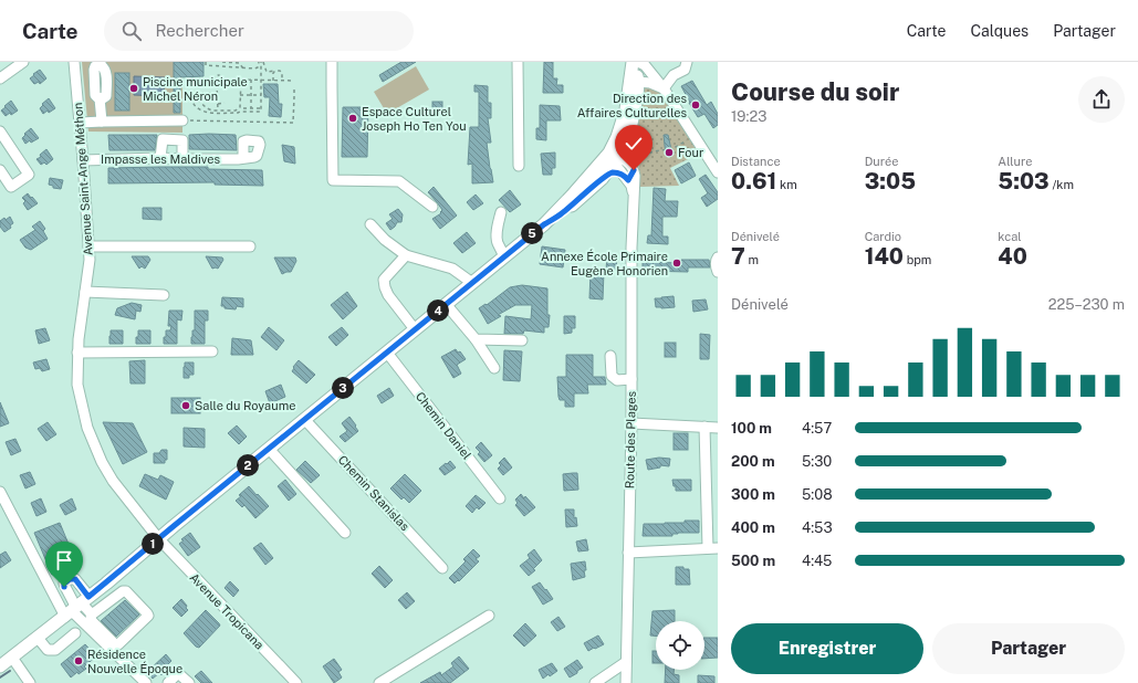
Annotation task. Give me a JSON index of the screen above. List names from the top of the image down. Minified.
{"streets":{"street":["Impasse les Maldives","Avenue Saint-Ange Méthon","Chemin Daniel","Route des Plages","Chemin Stanislas","Avenue Tropicana"]},"crossings":[["Impasse les Maldives","Avenue Saint-Ange Méthon"],["Avenue Saint-Ange Méthon","Avenue Tropicana"]],"places":["Piscine municipale Michel Néron","Direction des Affaires Culturelles","Espace Culturel Joseph Ho Ten You","Four","Annexe École Primaire Eugène Honorien","Salle du Royaume","Résidence Nouvelle Époque"],"page":{"header":"Carte","search":"Rechercher","nav":["Carte","Calques","Partager"],"heading":["Course du soir","19:23"],"stats":[["Distance","0.61 km"],["Durée","3:05"],["Allure","5:03 /km"],["Dénivelé","7 m"],["Cardio","140 bpm"],["kcal","40"]],"pins":["5","4","3","2","1"],"chart":["Dénivelé","225–230 m"],"list":[{"name":"100 m","note":"4:57"},{"name":"200 m","note":"5:30"},{"name":"300 m","note":"5:08"},{"name":"400 m","note":"4:53"},{"name":"500 m","note":"4:45"}],"buttons":["Enregistrer","Partager"]}}
